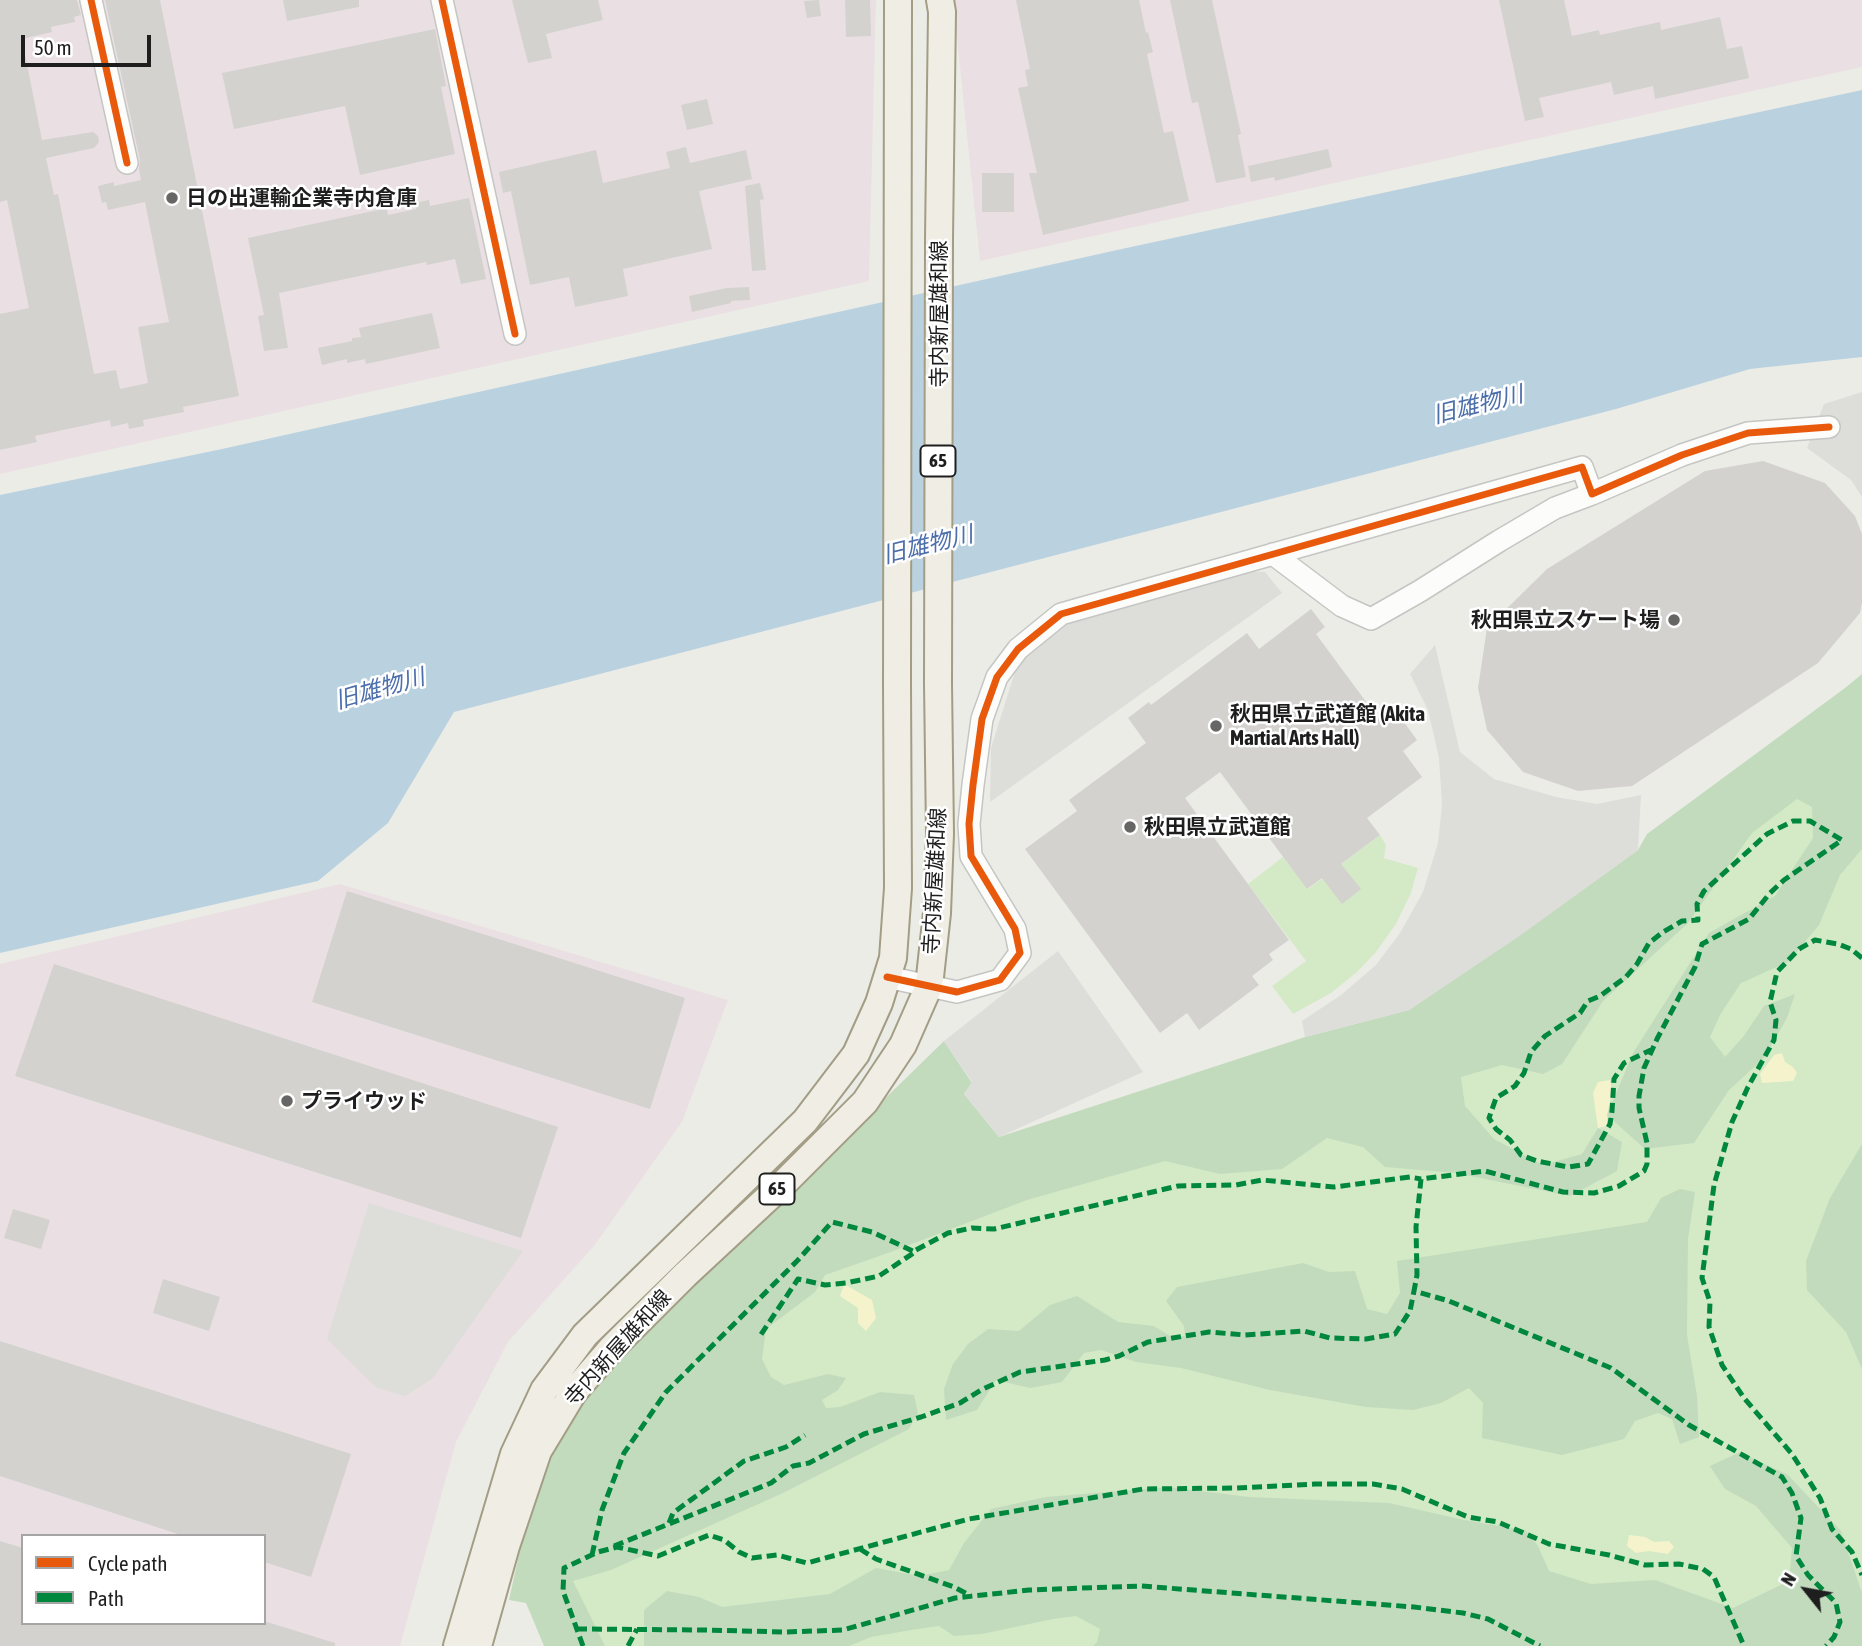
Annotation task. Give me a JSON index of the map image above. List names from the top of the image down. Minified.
{"streets":{"main road":["寺内新屋雄和線","65"]},"water":["旧雄物川"],"places":["日の出運輸企業寺内倉庫","秋田県立スケート場","秋田県立武道館 (Akita Martial Arts Hall)","秋田県立武道館","プライウッド"],"legend":["Cycle path","Path"],"scale_bar":"50 m","north":"top left"}
